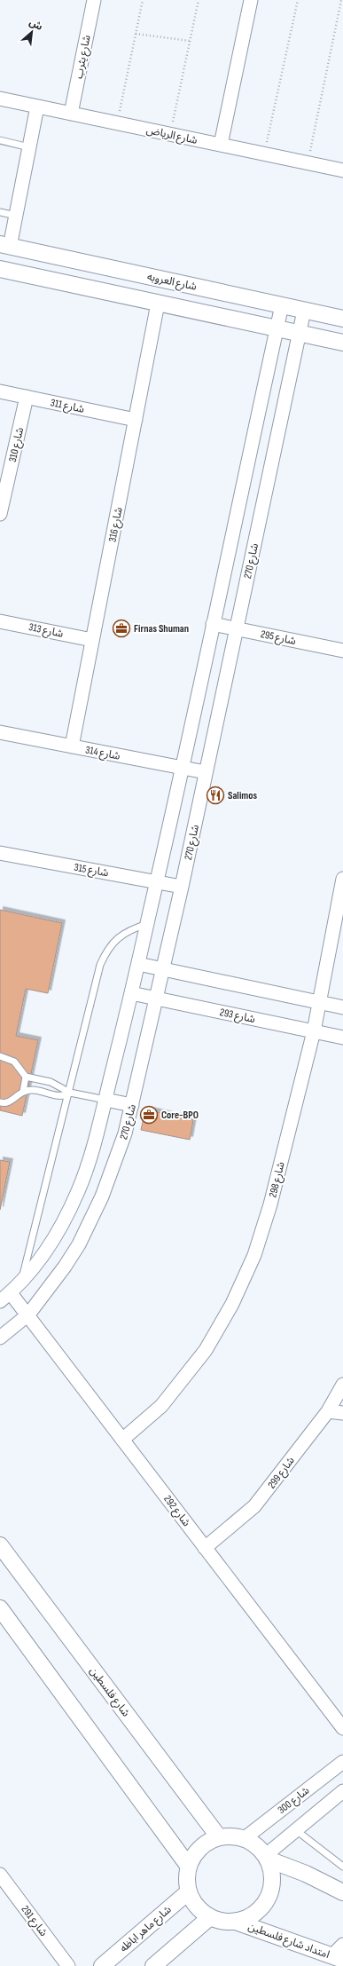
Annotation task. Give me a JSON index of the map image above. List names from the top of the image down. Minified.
{"streets":{"street":["شارع يثرب","شارع الرياض","شارع العروبه","شارع 311","شارع 310","شارع 316","شارع 270","شارع 313","شارع 295","شارع 314","شارع 315","شارع 293","شارع 298","شارع 299","شارع 292","شارع فلسطين","شارع 300","شارع 291","شارع ماهر اباظه","امتداد شارع فلسطين"]},"crossings":[["شارع يثرب","شارع الرياض"],["شارع العروبه","شارع 270"],["شارع 311","شارع 310"],["شارع 311","شارع 316"],["شارع 316","شارع 313"],["شارع 316","شارع 314"],["شارع 270","شارع 295"],["شارع 270","شارع 314"],["شارع 270","شارع 315"],["شارع 270","شارع 293"],["شارع 270","شارع 292"],["شارع 293","شارع 298"],["شارع 298","شارع 292"],["شارع 299","شارع 292"],["شارع فلسطين","شارع 300"],["شارع فلسطين","شارع ماهر اباظه"],["شارع فلسطين","امتداد شارع فلسطين"],["شارع 300","شارع ماهر اباظه"],["شارع 300","امتداد شارع فلسطين"],["شارع ماهر اباظه","امتداد شارع فلسطين"]],"places":{"office":["Firnas Shuman","Core-BPO"],"restaurant":["Salimos"]},"north":"top right"}
